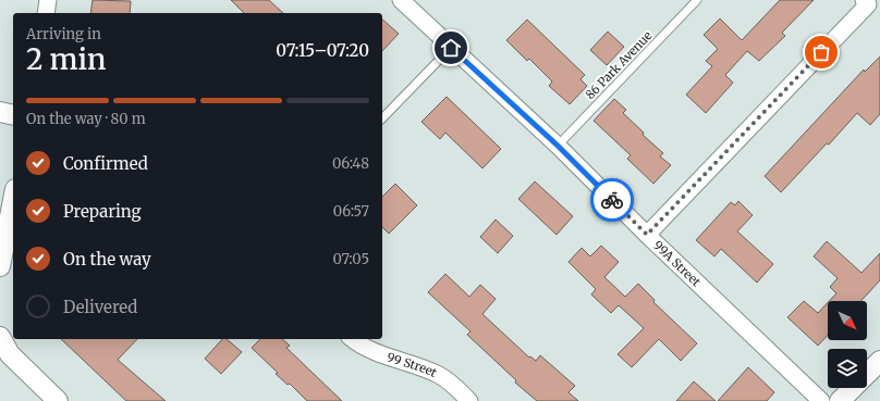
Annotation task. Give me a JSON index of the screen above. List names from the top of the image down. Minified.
{"streets":{"street":["99A Street","99 Street"],"lane":["86 Park Avenue"]},"crossings":[["86 Park Avenue","99A Street"]],"north":"bottom right","page":{"heading":["2 min","Arriving in","07:15–07:20"],"bar":"On the way · 80 m","list":[["Confirmed","06:48"],["Preparing","06:57"],["On the way","07:05"],"Delivered"]}}
